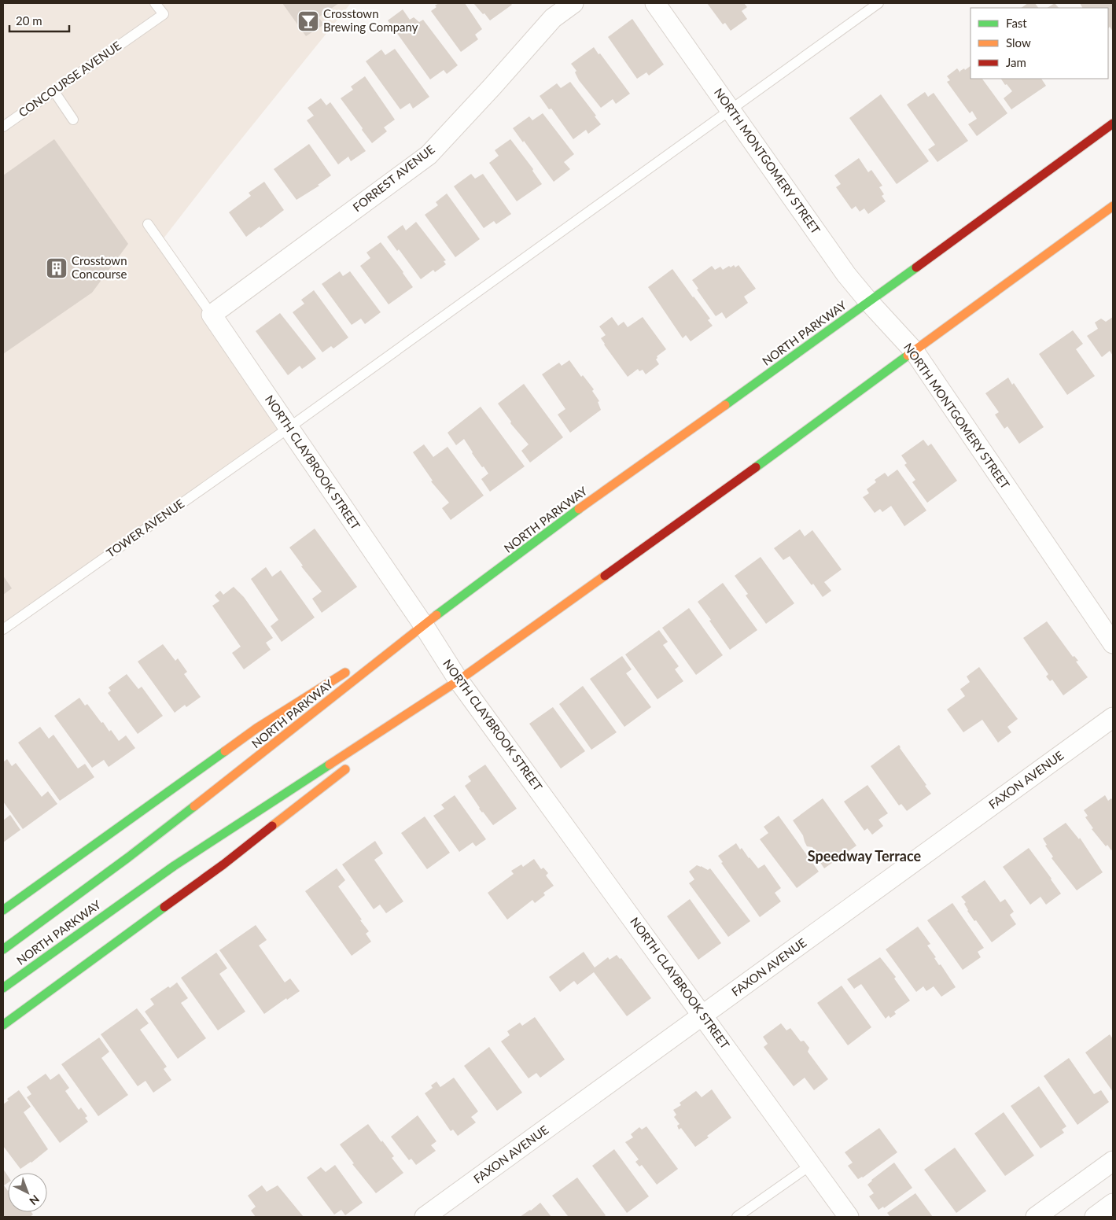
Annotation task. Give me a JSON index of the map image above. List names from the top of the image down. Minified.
{"streets":{"main road":["NORTH PARKWAY"],"street":["NORTH MONTGOMERY STREET","FORREST AVENUE","NORTH CLAYBROOK STREET","FAXON AVENUE"],"lane":["CONCOURSE AVENUE","TOWER AVENUE"]},"crossings":[["NORTH MONTGOMERY STREET","NORTH PARKWAY"],["NORTH MONTGOMERY STREET","TOWER AVENUE"],["FORREST AVENUE","NORTH CLAYBROOK STREET"],["NORTH PARKWAY","NORTH CLAYBROOK STREET"],["NORTH CLAYBROOK STREET","TOWER AVENUE"],["NORTH CLAYBROOK STREET","FAXON AVENUE"]],"districts":["Speedway Terrace"],"places":{"bar":["Crosstown Brewing Company"],"building":["Crosstown Concourse"]},"legend":["Fast","Slow","Jam"],"scale_bar":"20 m","north":"bottom right"}
